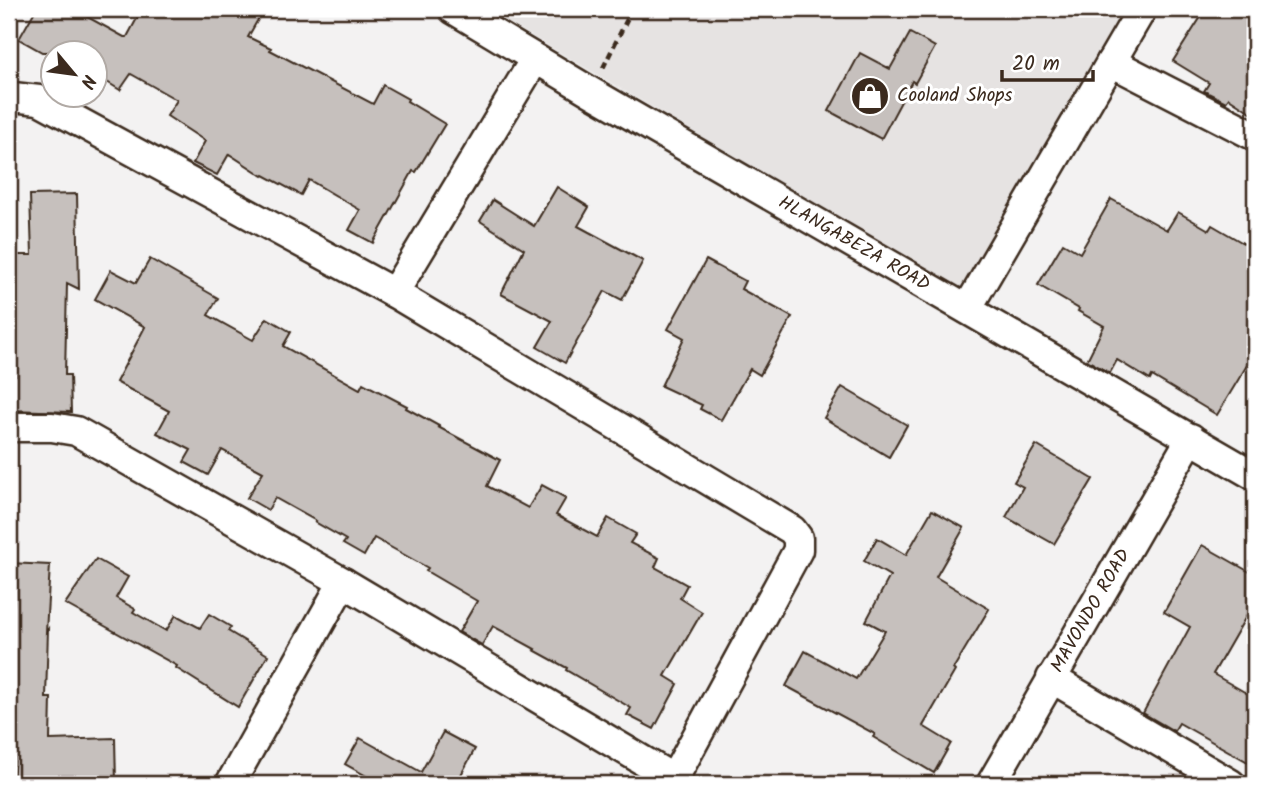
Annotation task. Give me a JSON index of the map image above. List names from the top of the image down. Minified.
{"streets":{"street":["HLANGABEZA ROAD","MAVONDO ROAD"]},"crossings":[["HLANGABEZA ROAD","MAVONDO ROAD"]],"places":{"shop":["Cooland Shops"]},"scale_bar":"20 m","north":"bottom right"}
